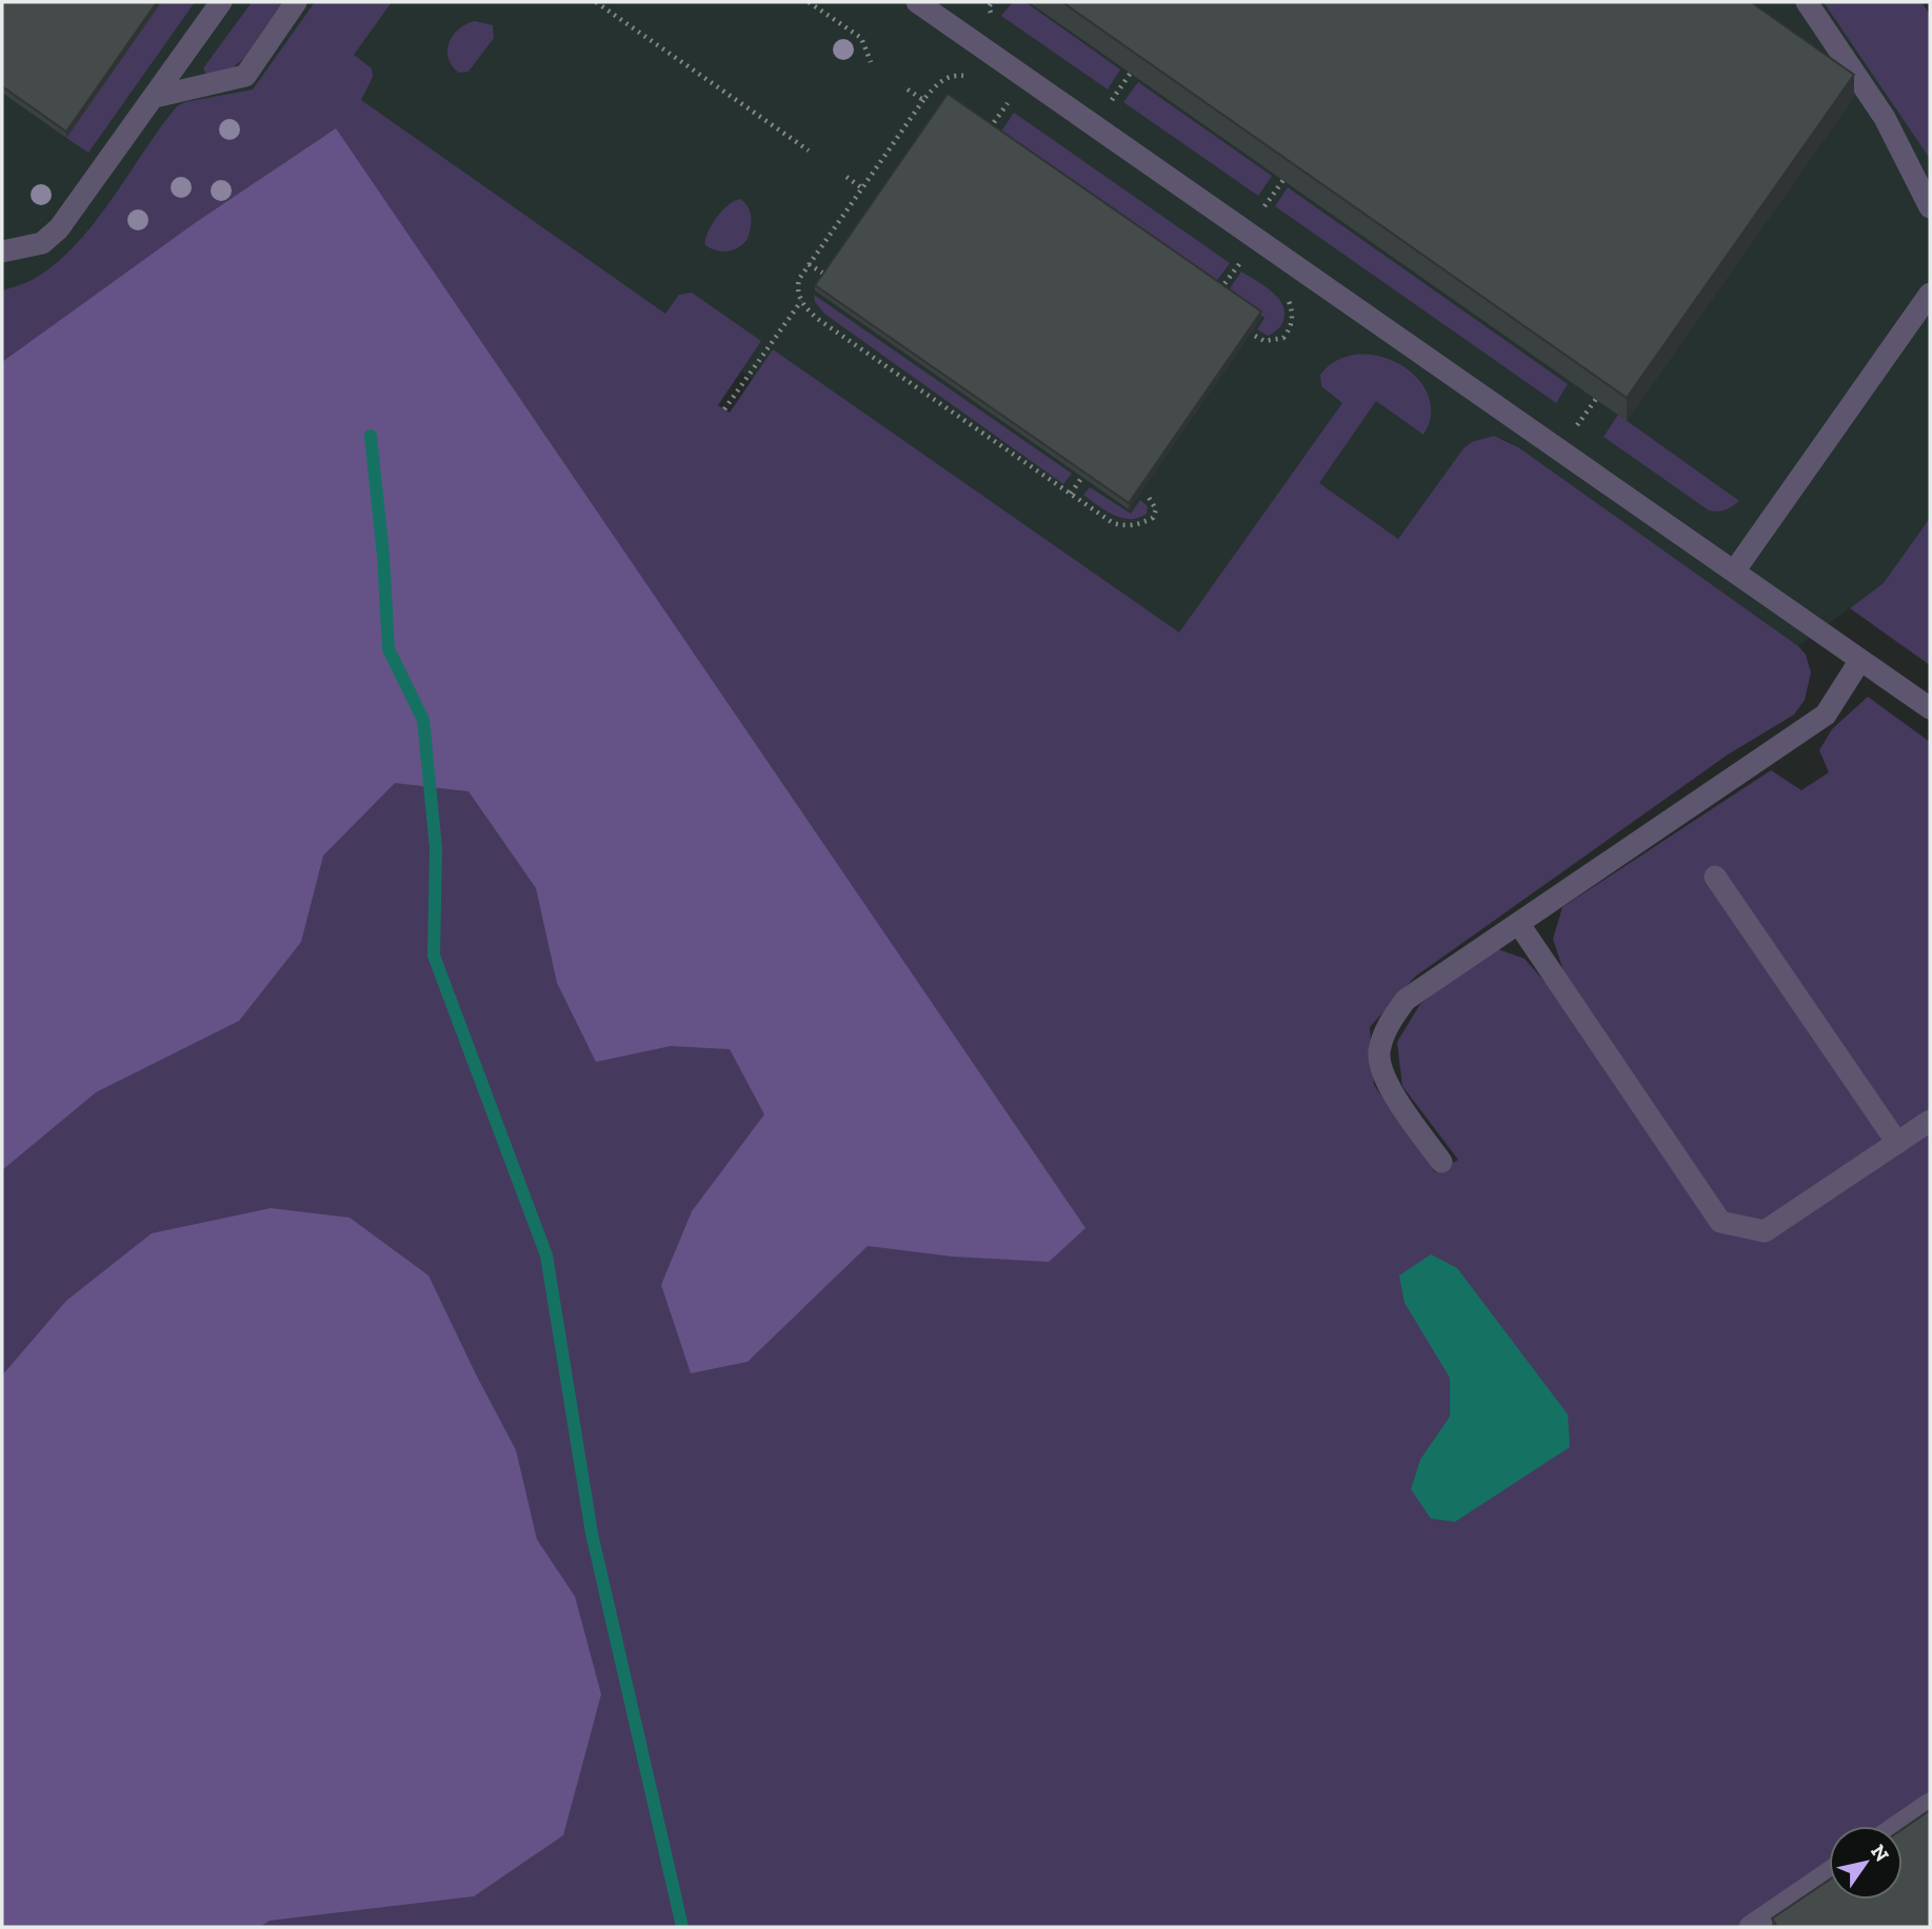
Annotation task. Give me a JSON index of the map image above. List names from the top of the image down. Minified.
{"north":"top right"}
